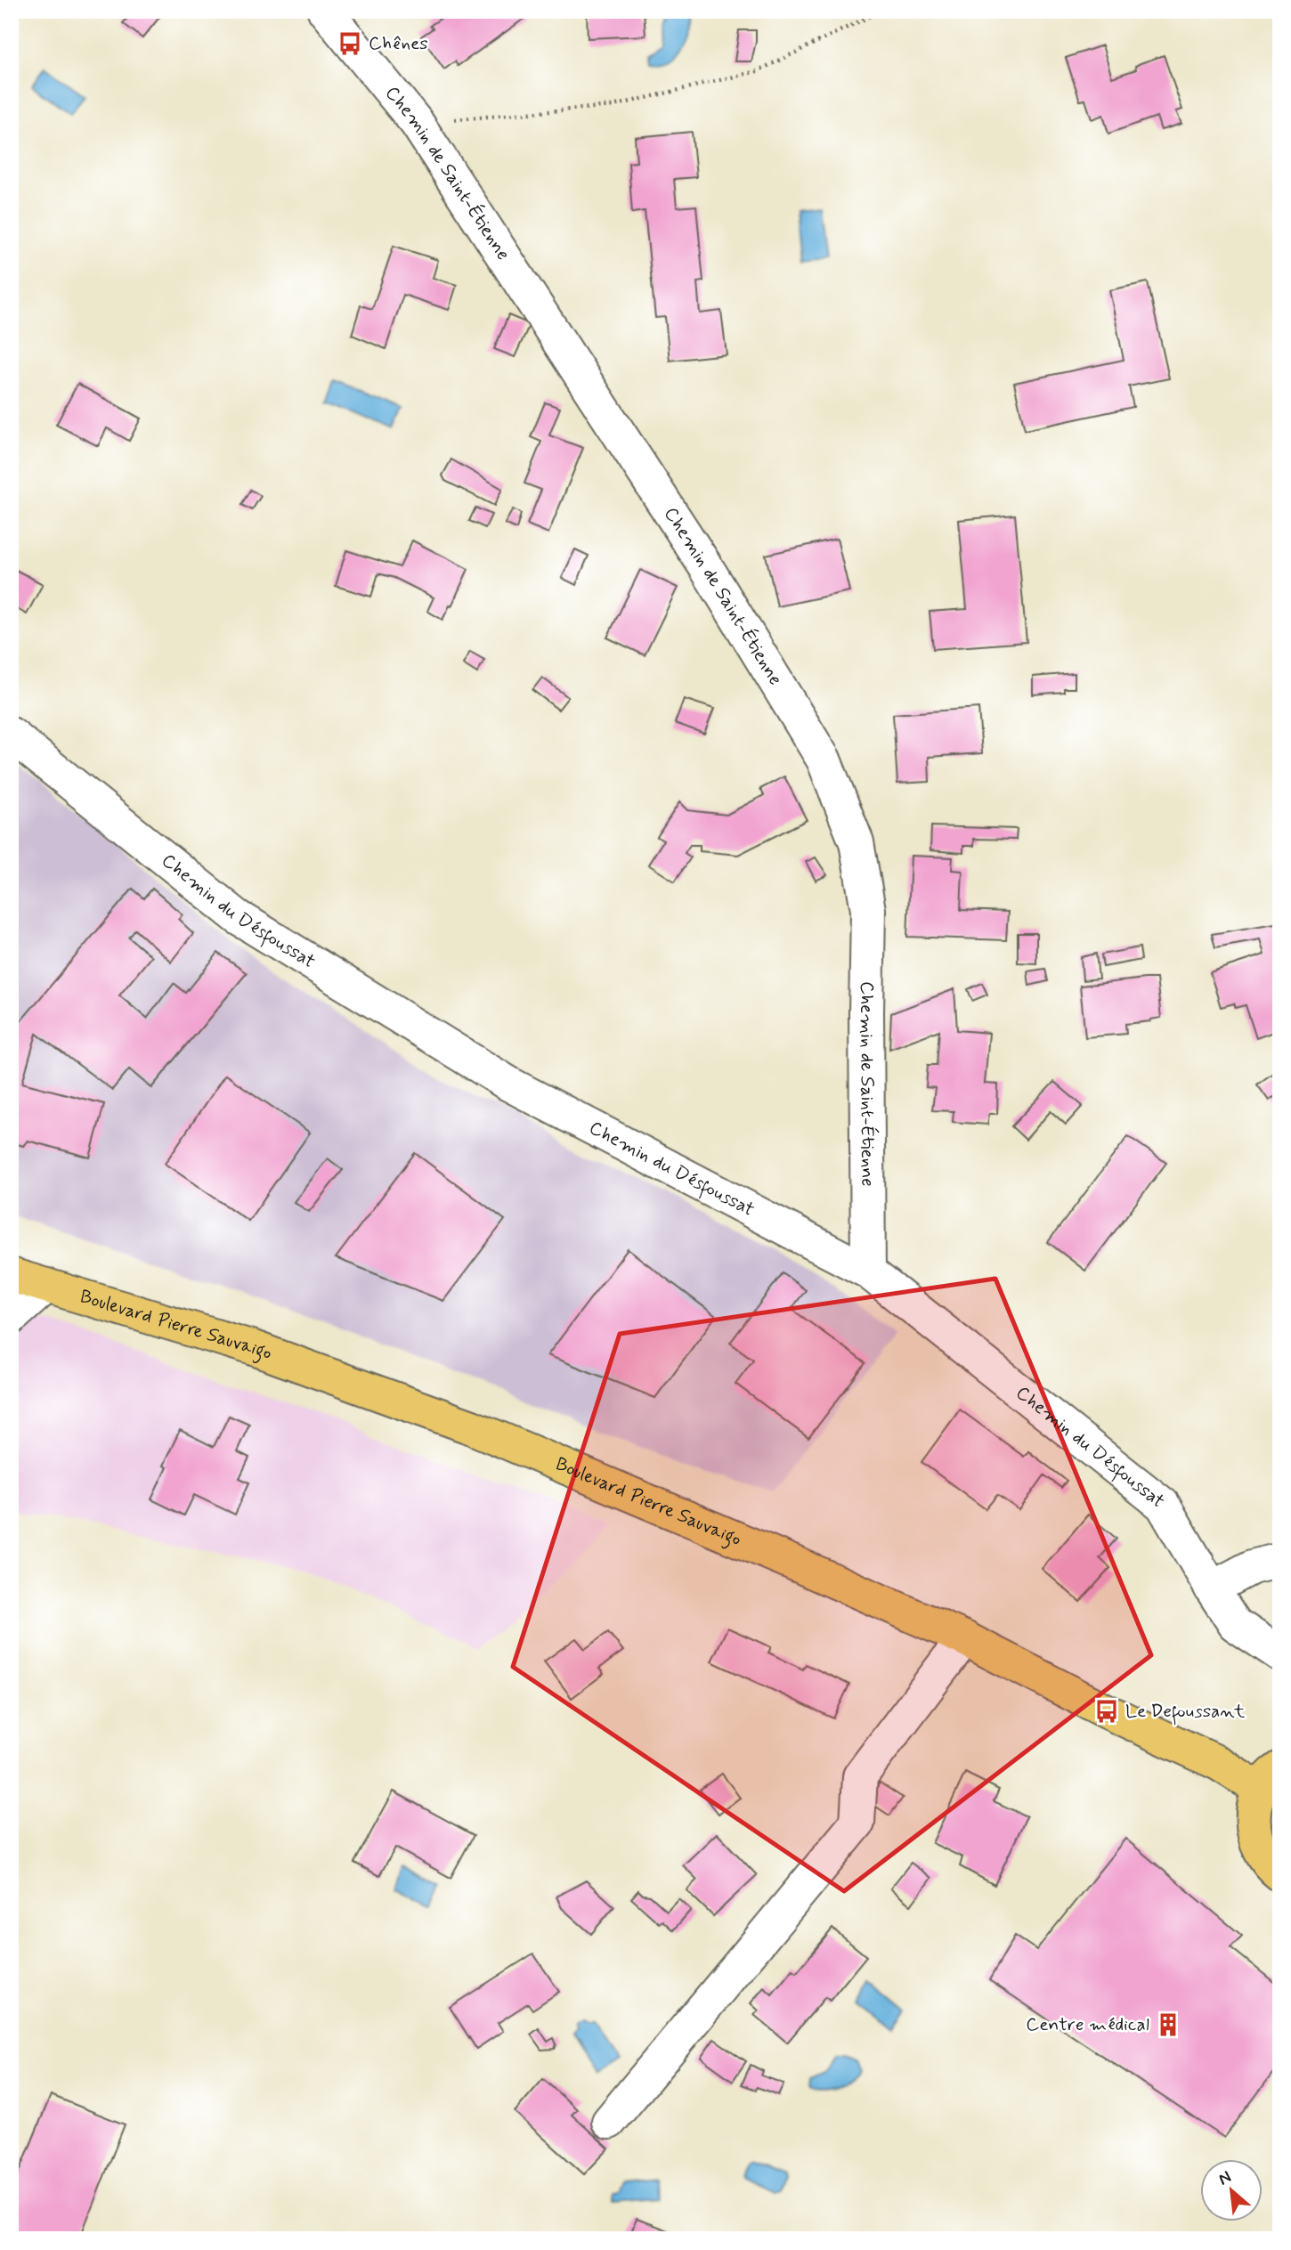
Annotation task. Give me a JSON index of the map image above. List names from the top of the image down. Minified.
{"streets":{"main road":["Boulevard Pierre Sauvaigo"],"street":["Chemin de Saint-Étienne","Chemin du Désfoussat"]},"crossings":[["Chemin de Saint-Étienne","Chemin du Désfoussat"]],"places":{"bus stop":["Chênes","Le Defoussant"],"building":["Centre médical"]},"north":"top left"}
